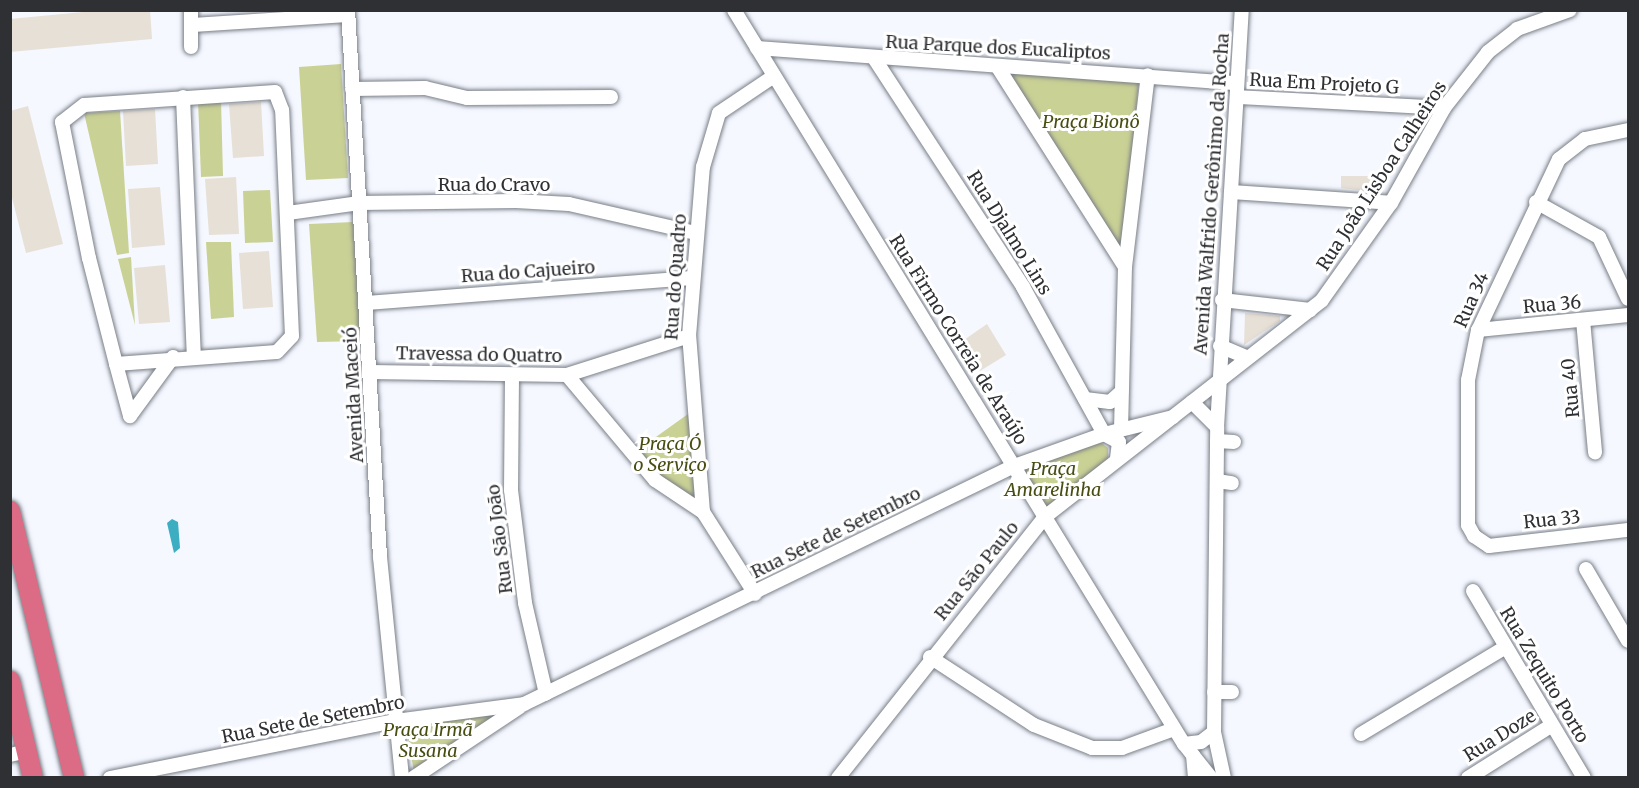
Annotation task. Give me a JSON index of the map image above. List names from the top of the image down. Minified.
{"streets":{"street":["Rua Parque dos Eucaliptos","Rua Em Projeto G","Rua João Lisboa Calheiros","Rua do Cravo","Avenida Walfrido Gerônimo da Rocha","Rua Djalmo Lins","Rua do Cajueiro","Rua do Quadro","Rua 34","Rua 36","Rua Firmo Correia de Araújo","Travessa do Quatro","Rua 40","Avenida Maceió","Rua 33","Rua Sete de Setembro","Rua São João","Rua São Paulo","Rua Zequito Porto","Rua Doze"]},"crossings":[["Rua Parque dos Eucaliptos","Rua Em Projeto G"],["Rua Parque dos Eucaliptos","Avenida Walfrido Gerônimo da Rocha"],["Rua Parque dos Eucaliptos","Rua Djalmo Lins"],["Rua Parque dos Eucaliptos","Rua Firmo Correia de Araújo"],["Rua Em Projeto G","Rua João Lisboa Calheiros"],["Rua Em Projeto G","Avenida Walfrido Gerônimo da Rocha"],["Rua João Lisboa Calheiros","Avenida Walfrido Gerônimo da Rocha"],["Rua João Lisboa Calheiros","Rua Sete de Setembro"],["Rua João Lisboa Calheiros","Rua São Paulo"],["Rua do Cravo","Rua do Quadro"],["Rua do Cravo","Avenida Maceió"],["Rua Djalmo Lins","Rua Sete de Setembro"],["Rua Djalmo Lins","Rua São Paulo"],["Rua do Cajueiro","Rua do Quadro"],["Rua do Cajueiro","Avenida Maceió"],["Rua do Quadro","Rua Firmo Correia de Araújo"],["Rua do Quadro","Travessa do Quatro"],["Rua 34","Rua 36"],["Rua 34","Rua 33"],["Rua 36","Rua 40"],["Rua Firmo Correia de Araújo","Rua Sete de Setembro"],["Rua Firmo Correia de Araújo","Rua São Paulo"],["Travessa do Quatro","Avenida Maceió"],["Travessa do Quatro","Rua São João"],["Avenida Maceió","Rua Sete de Setembro"],["Rua Sete de Setembro","Rua São João"],["Rua Sete de Setembro","Rua São Paulo"],["Rua Zequito Porto","Rua Doze"]],"parks":["Praça Bionô","Praça Ó o Serviço","Praça Amarelinha","Praça Irmã Susana"]}
